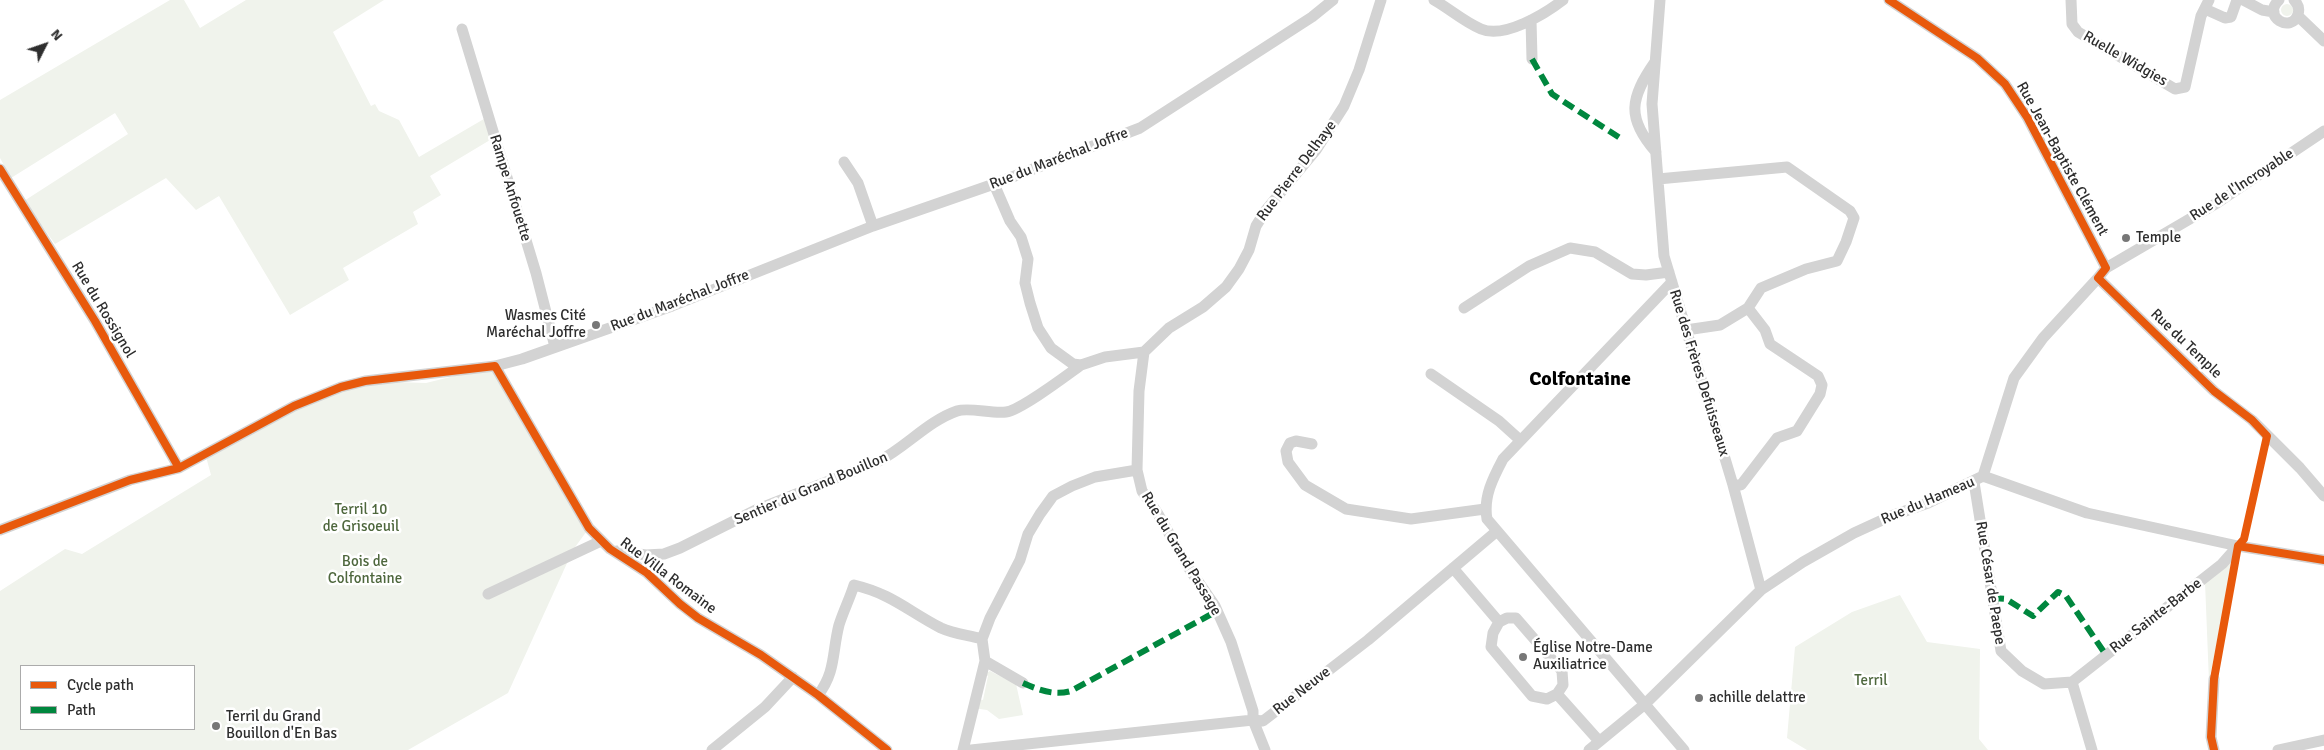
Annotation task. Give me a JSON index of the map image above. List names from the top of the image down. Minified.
{"streets":{"street":["Ruelle Widgies","Rue du Maréchal Joffre","Rue Jean-Baptiste Clément","Rue Pierre Delhaye","Rue de l'Incroyable","Rampe Anfouette","Rue du Rossignol","Rue du Temple","Rue des Frères Defuisseaux","Sentier du Grand Bouillon","Rue du Hameau","Rue du Grand Passage","Rue Villa Romaine","Rue César de Paepe","Rue Sainte-Barbe","Rue Neuve"]},"crossings":[["Rue du Maréchal Joffre","Rampe Anfouette"],["Rue du Maréchal Joffre","Rue du Rossignol"],["Rue du Maréchal Joffre","Rue Villa Romaine"],["Rue Jean-Baptiste Clément","Rue de l'Incroyable"],["Rue Pierre Delhaye","Sentier du Grand Bouillon"],["Rue Pierre Delhaye","Rue du Grand Passage"],["Rue des Frères Defuisseaux","Rue du Hameau"],["Sentier du Grand Bouillon","Rue du Grand Passage"],["Sentier du Grand Bouillon","Rue Villa Romaine"],["Rue du Hameau","Rue César de Paepe"],["Rue du Hameau","Rue Sainte-Barbe"],["Rue du Grand Passage","Rue Neuve"],["Rue César de Paepe","Rue Sainte-Barbe"]],"districts":["Colfontaine"],"parks":["Terril 10 de Grisoeuil","Bois de Colfontaine","Terril"],"places":["Temple","Wasmes Cité Maréchal Joffre","Église Notre-Dame Auxiliatrice","achille delattre","Terril du Grand Bouillon d'En Bas"],"legend":["Cycle path","Path"],"north":"top right"}
